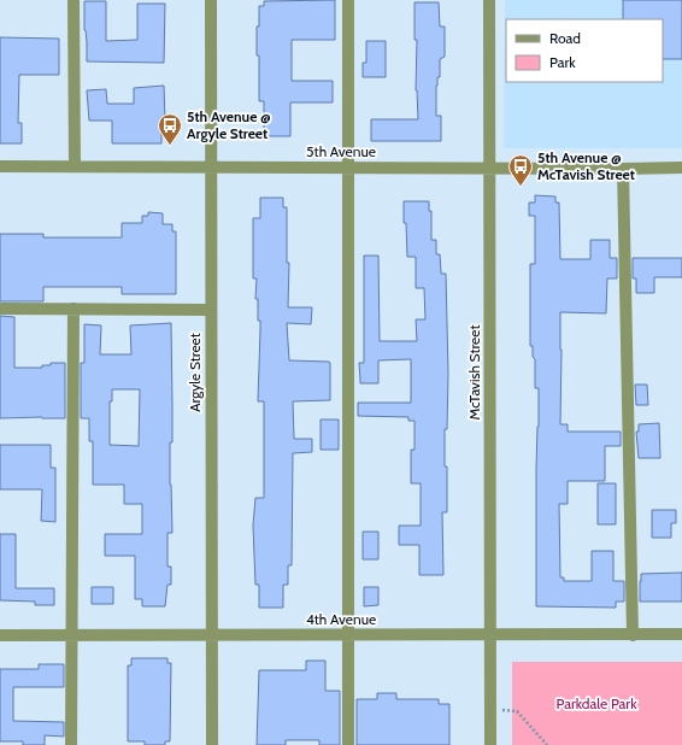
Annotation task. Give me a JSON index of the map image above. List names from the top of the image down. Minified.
{"streets":{"street":["5th Avenue","Argyle Street","McTavish Street","4th Avenue"]},"crossings":[["5th Avenue","Argyle Street"],["5th Avenue","McTavish Street"],["Argyle Street","4th Avenue"],["McTavish Street","4th Avenue"]],"parks":["Parkdale Park"],"places":{"bus stop":["5th Avenue @ Argyle Street","5th Avenue @ McTavish Street"]},"legend":["Road","Park"]}
